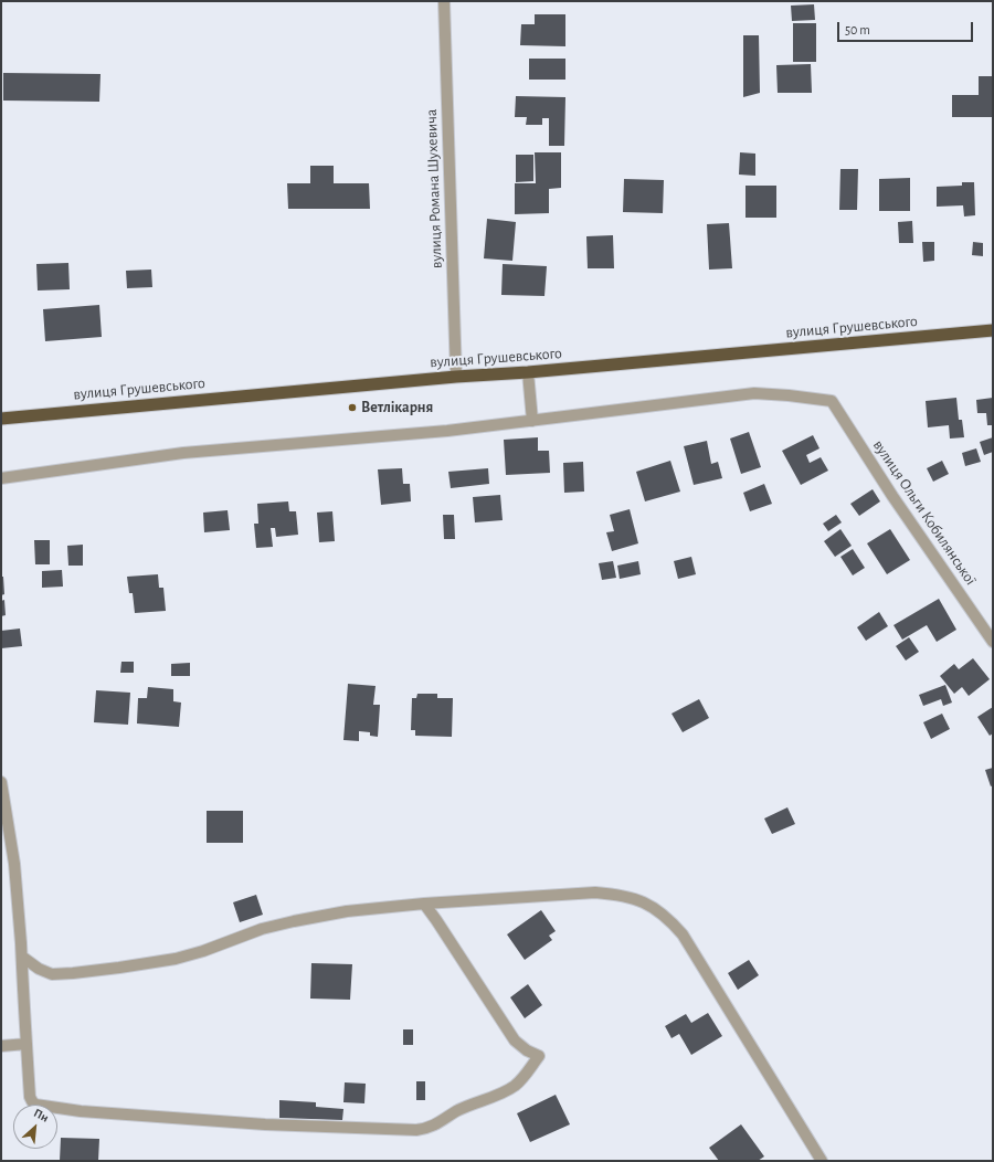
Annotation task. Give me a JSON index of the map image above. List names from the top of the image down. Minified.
{"streets":{"highway":["вулиця Грушевського"],"street":["вулиця Романа Шухевича","вулиця Ольги Кобилянської"]},"crossings":[["вулиця Романа Шухевича","вулиця Грушевського"]],"places":["Ветлікарня"],"scale_bar":"50 m","north":"top right"}
